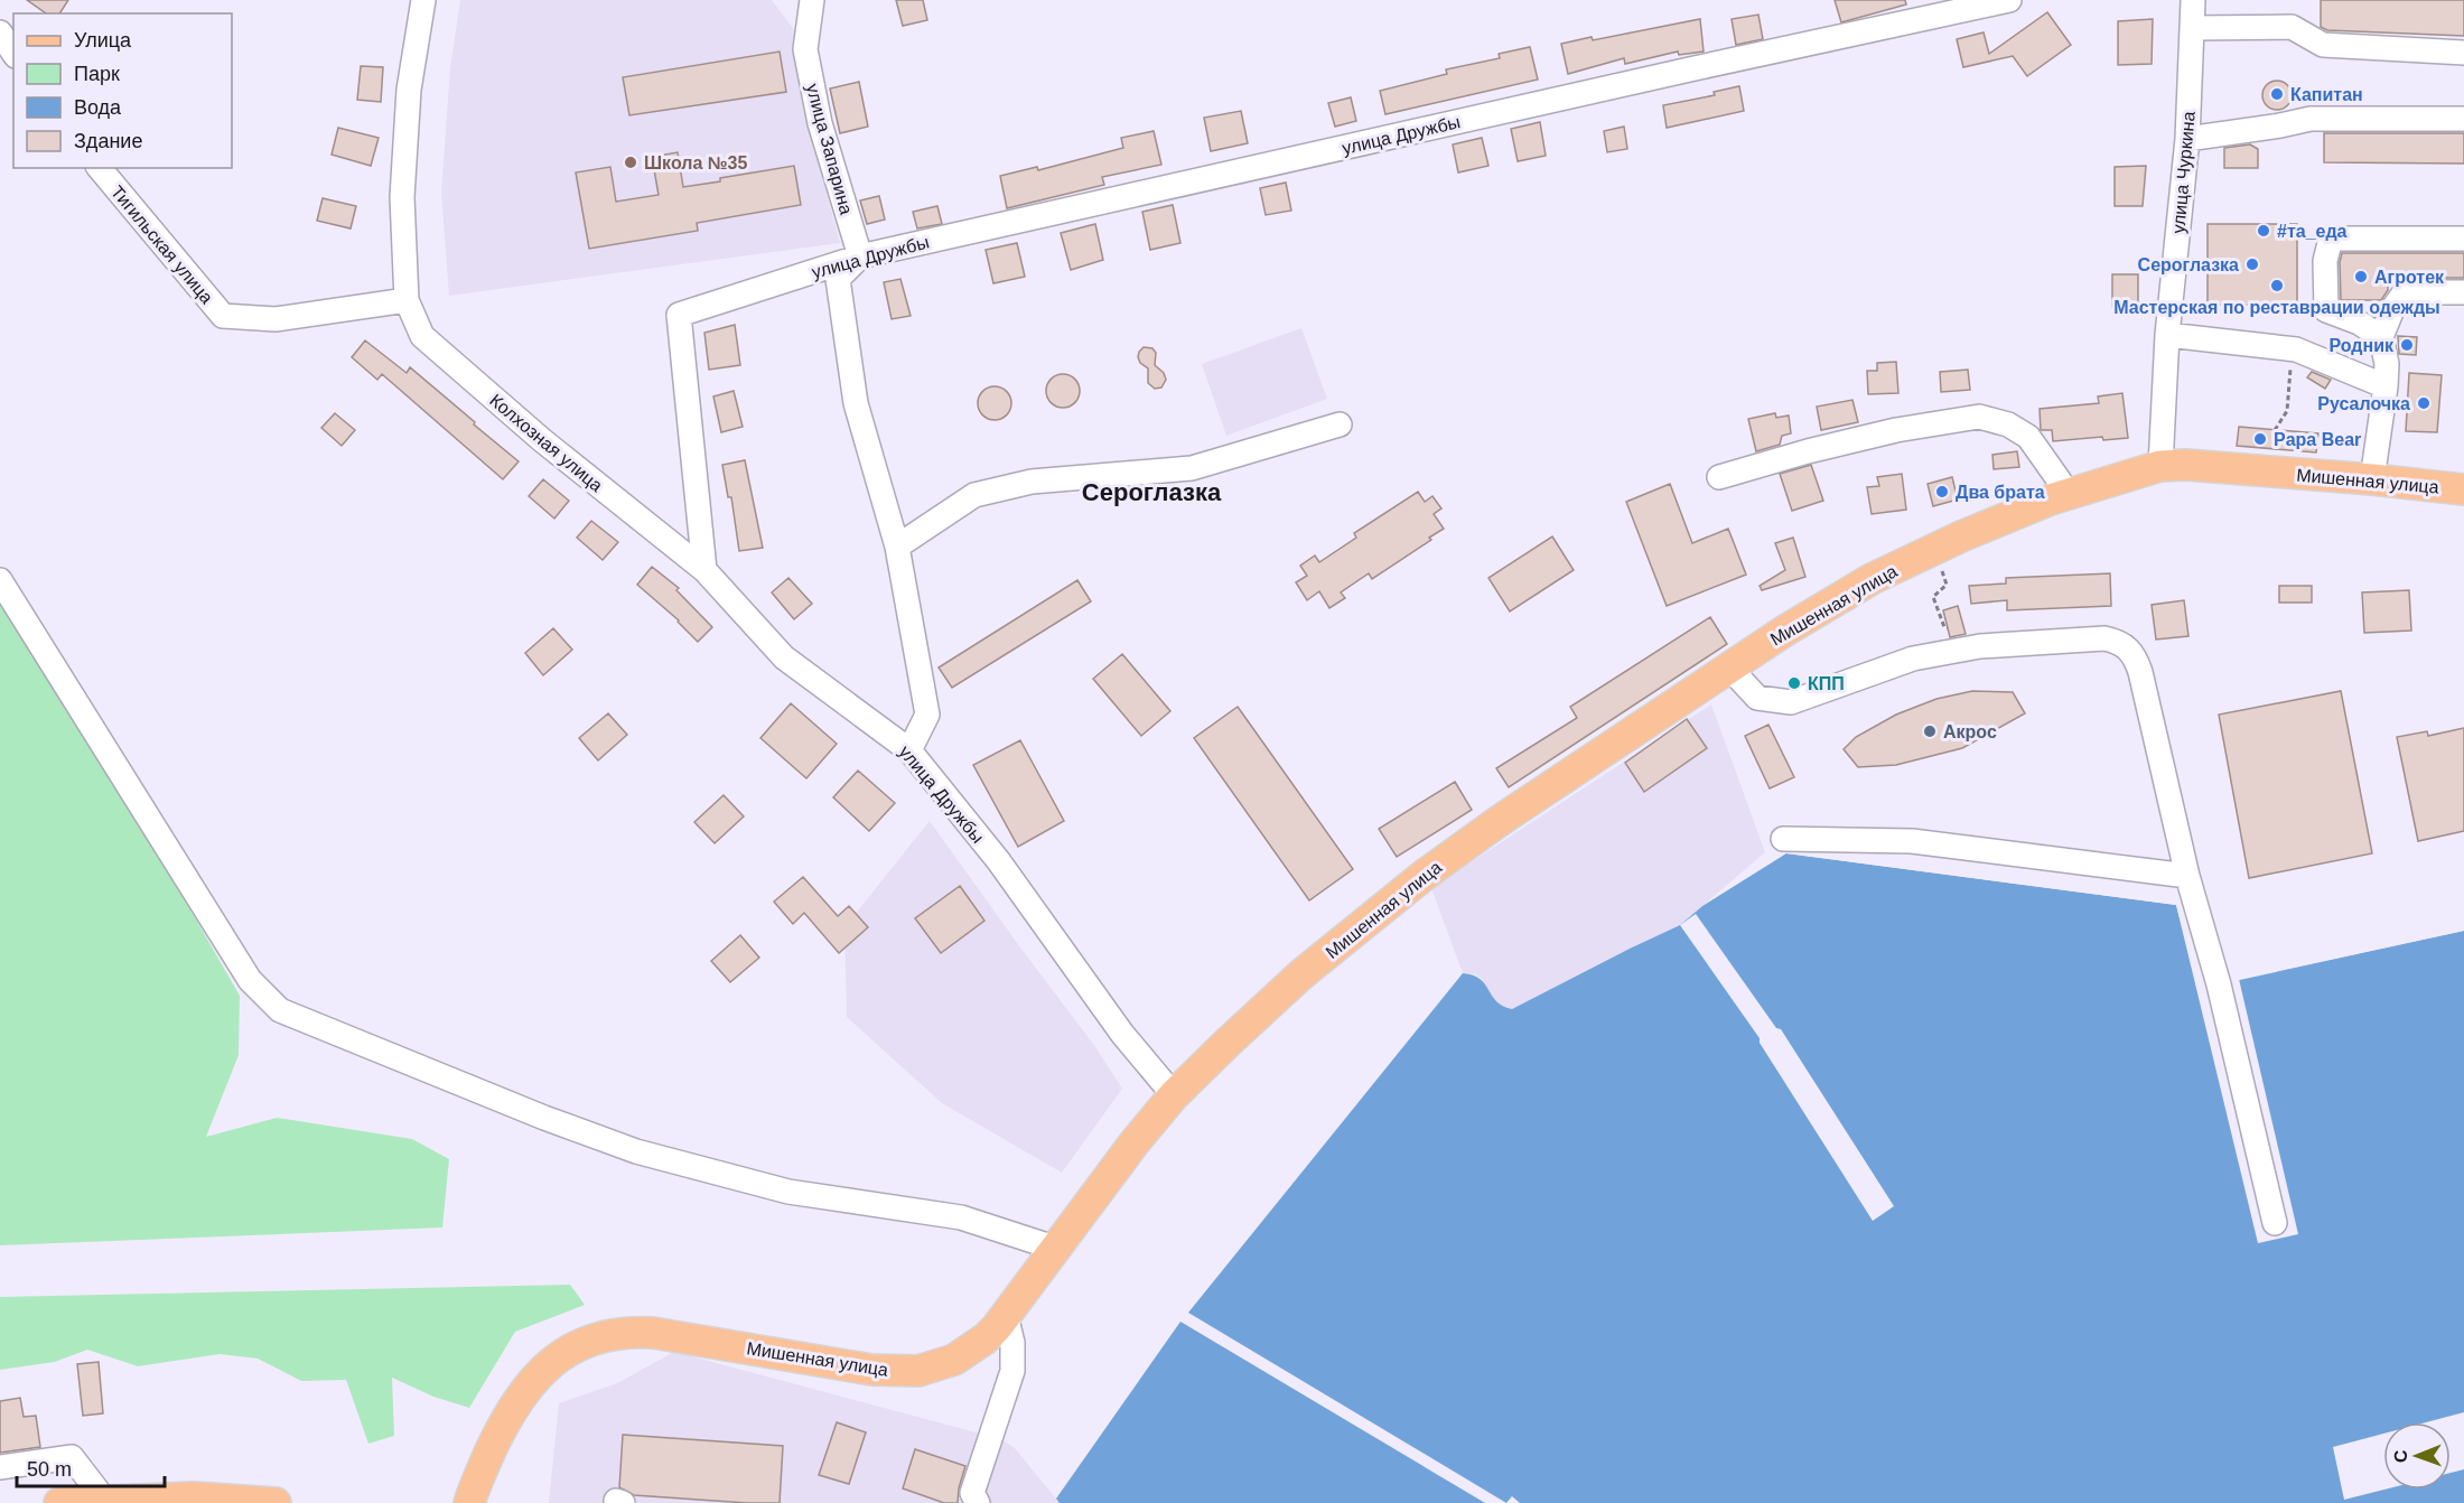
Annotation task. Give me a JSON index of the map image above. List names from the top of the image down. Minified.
{"streets":{"main road":["Мишенная улица"],"street":["улица Дружбы","улица Запарина","улица Чуркина","Тигильская улица","Колхозная улица"]},"crossings":[["улица Дружбы","улица Запарина"],["улица Дружбы","Колхозная улица"],["улица Дружбы","Мишенная улица"],["улица Чуркина","Мишенная улица"],["Тигильская улица","Колхозная улица"]],"districts":["Сероглазка"],"places":["Капитан","Школа №35","#та_еда","Сероглазка","Агротек","Мастерская по реставрации одежды","Родник","Русалочка","Papa Bear","Два брата","КПП","Акрос"],"legend":["Улица","Парк","Вода","Здание"],"scale_bar":"50 m","north":"left"}
